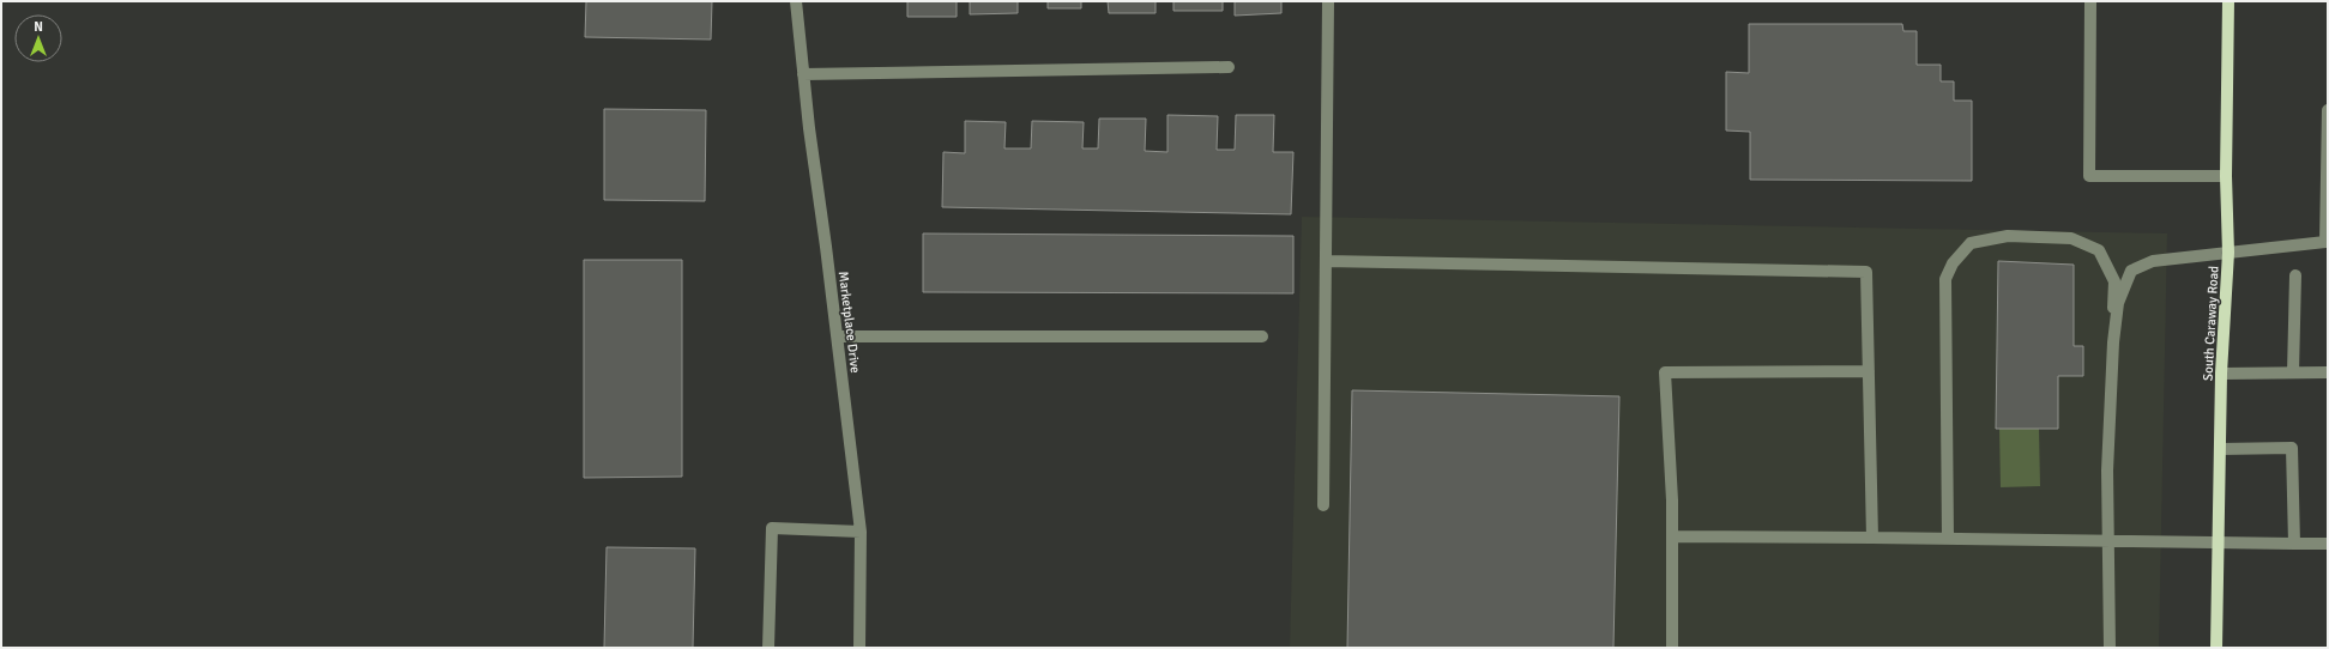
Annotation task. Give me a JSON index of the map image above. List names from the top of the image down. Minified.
{"streets":{"main road":["South Caraway Road"],"street":["Marketplace Drive"]},"north":"top"}
